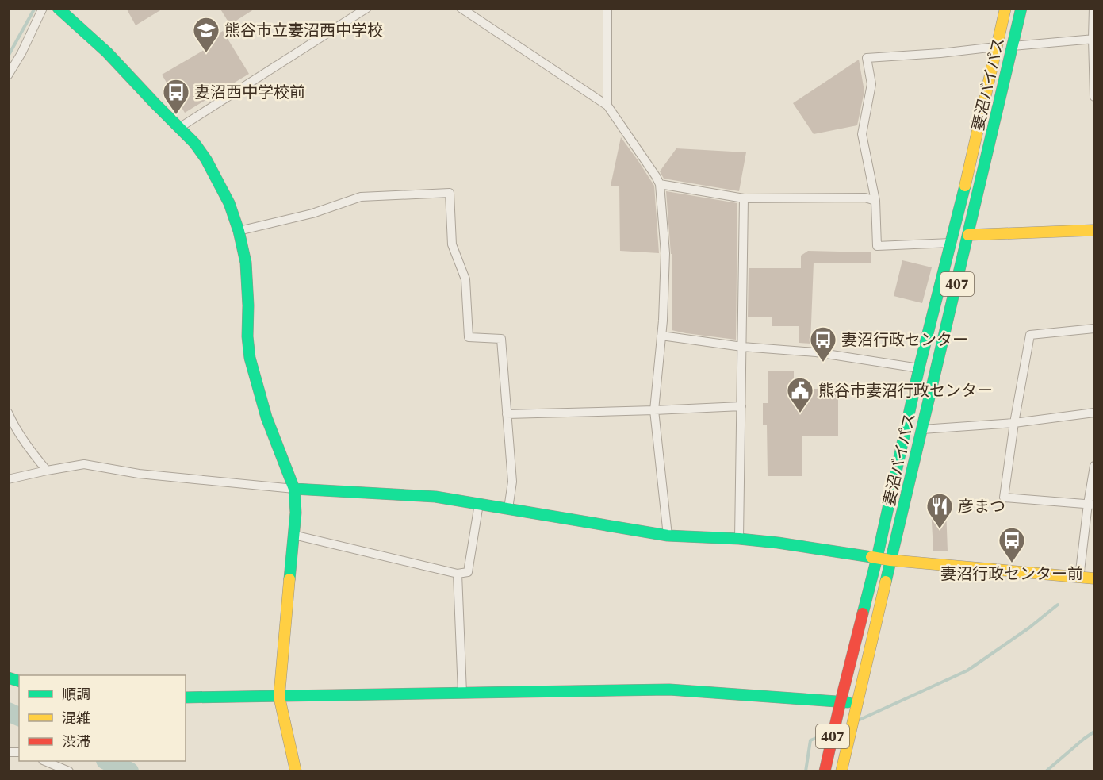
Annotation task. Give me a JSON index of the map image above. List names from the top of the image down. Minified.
{"streets":{"main road":["妻沼バイパス","407"]},"places":{"school or university":["熊谷市立妻沼西中学校"],"bus stop":["妻沼西中学校前","妻沼行政センター","妻沼行政センター前"],"public building":["熊谷市妻沼行政センター"],"restaurant":["彦まつ"]},"legend":["順調","混雑","渋滞"]}
